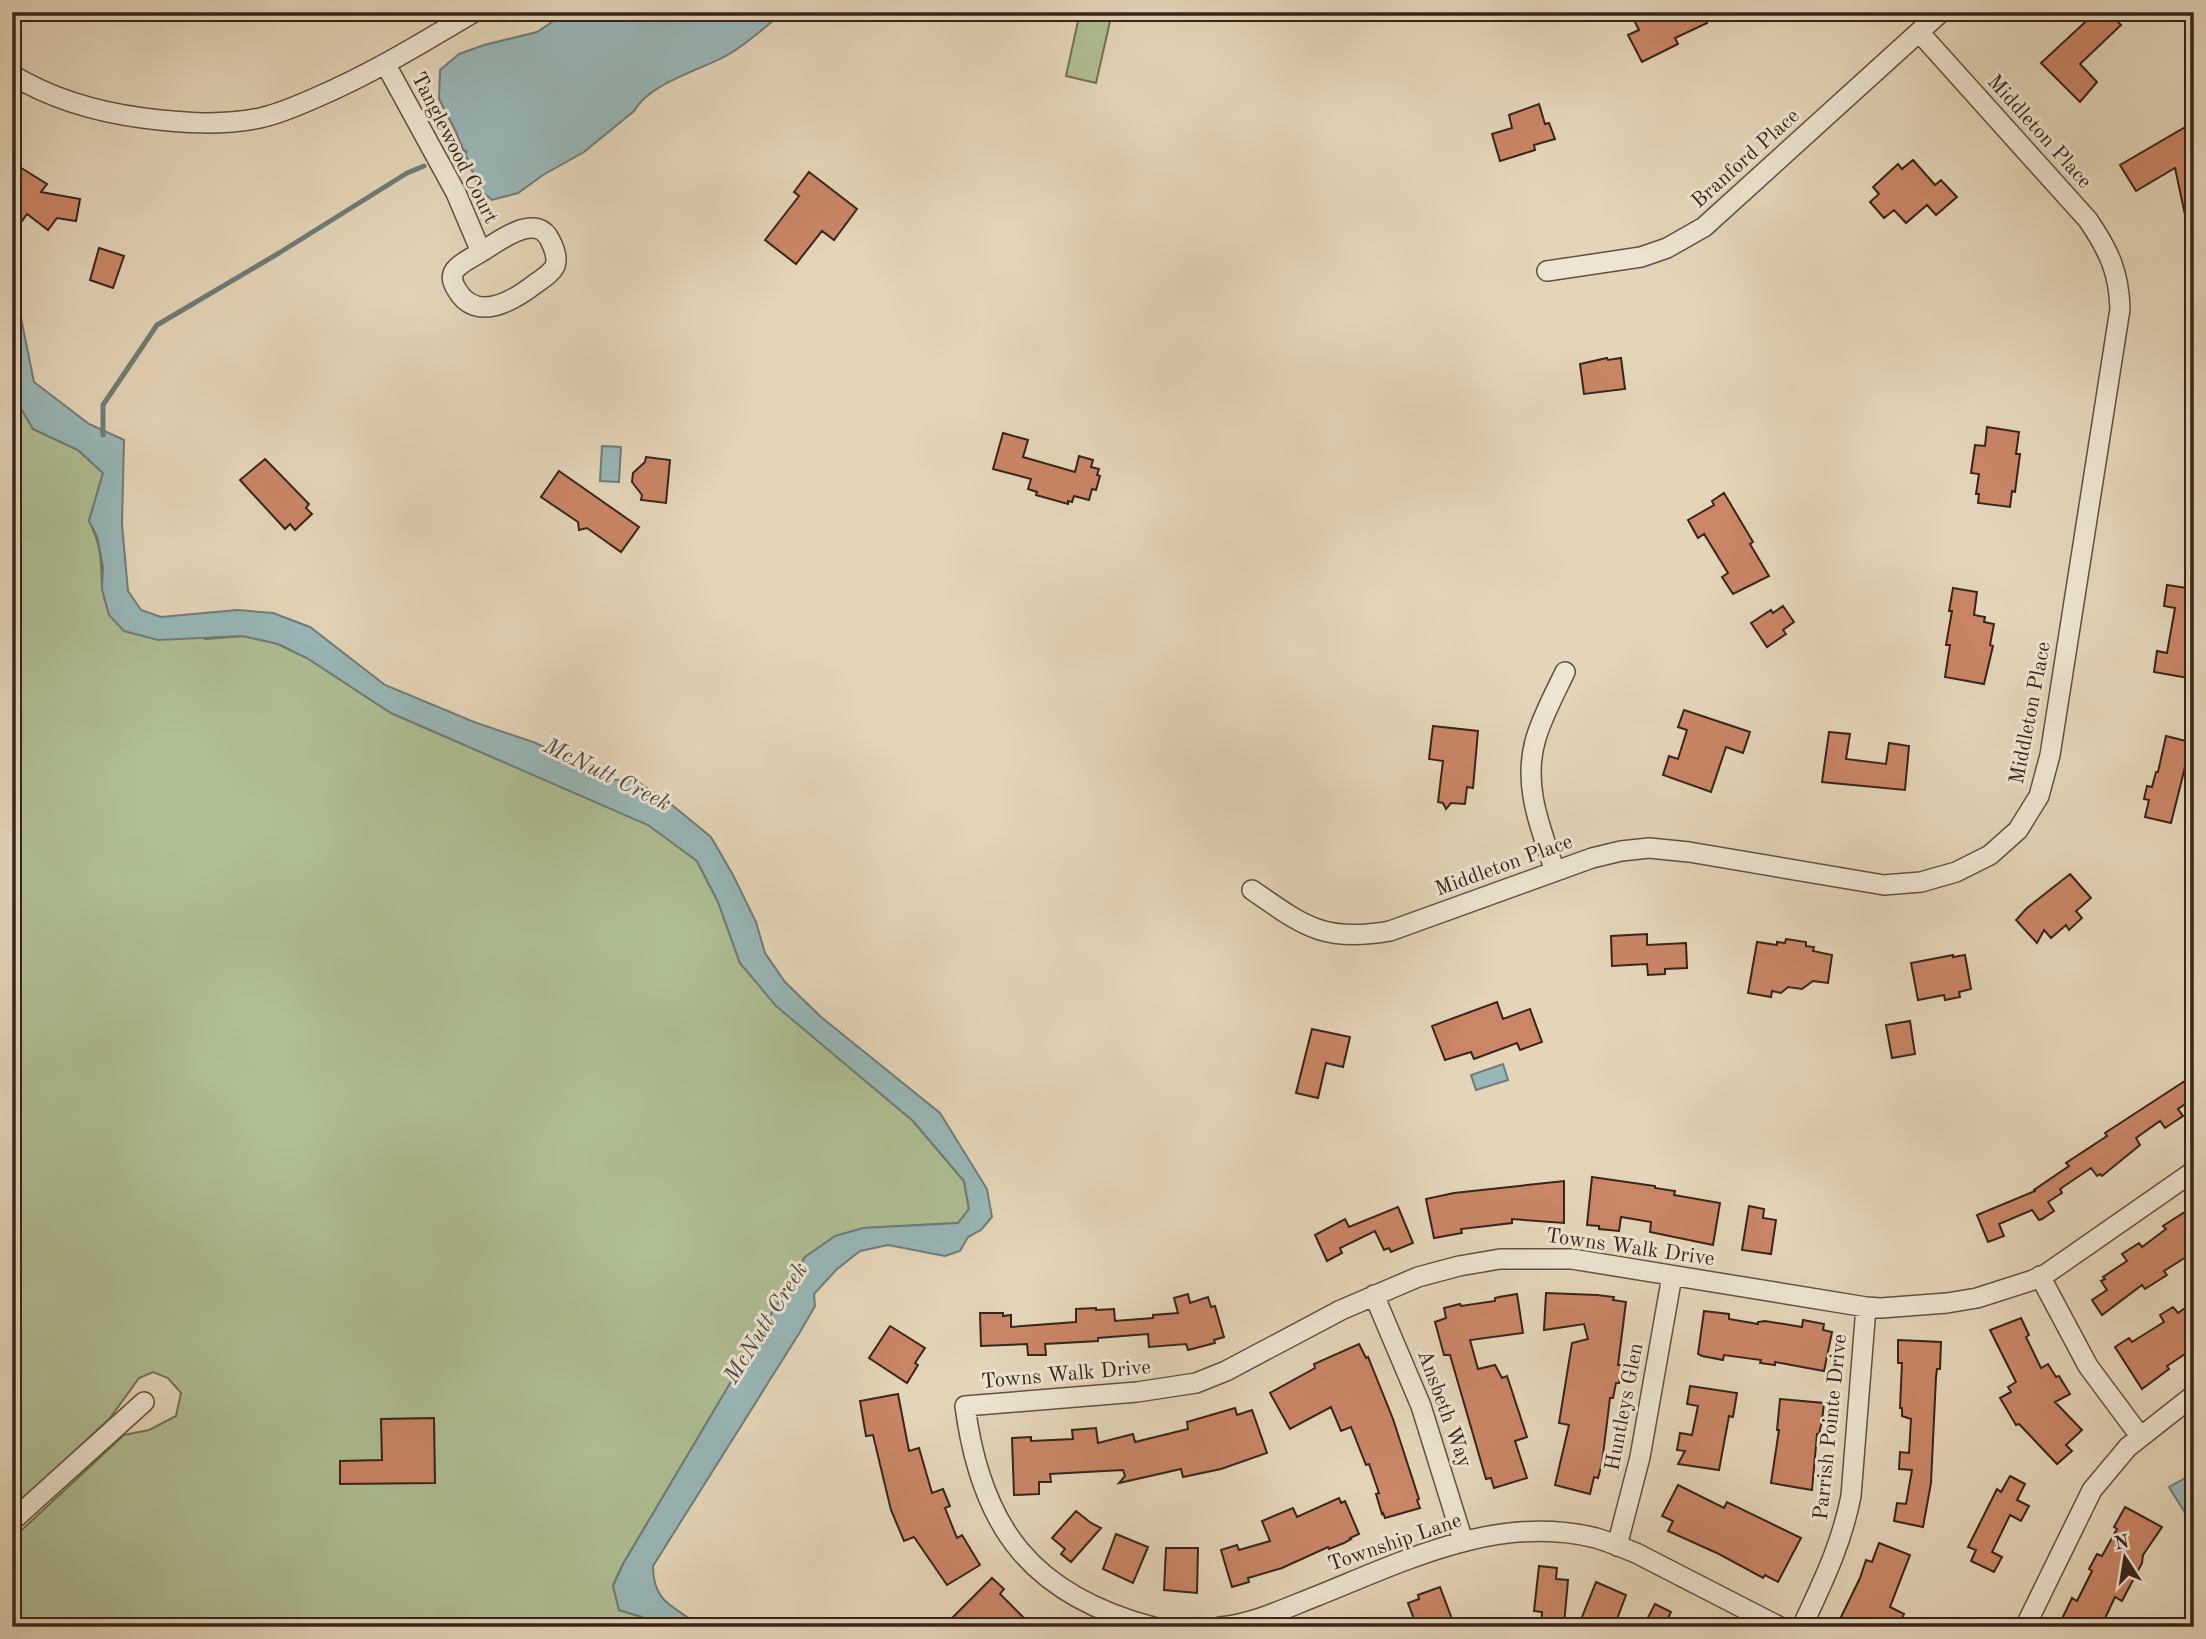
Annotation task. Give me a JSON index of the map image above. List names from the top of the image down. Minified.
{"streets":{"street":["Middleton Place","Tanglewood Court","Branford Place","Towns Walk Drive","Huntleys Glen","Ansbeth Way","Parrish Pointe Drive","Township Lane"]},"crossings":[["Middleton Place","Branford Place"],["Towns Walk Drive","Huntleys Glen"],["Towns Walk Drive","Ansbeth Way"],["Towns Walk Drive","Parrish Pointe Drive"],["Huntleys Glen","Township Lane"],["Ansbeth Way","Township Lane"]],"water":["McNutt Creek"],"north":"top"}
